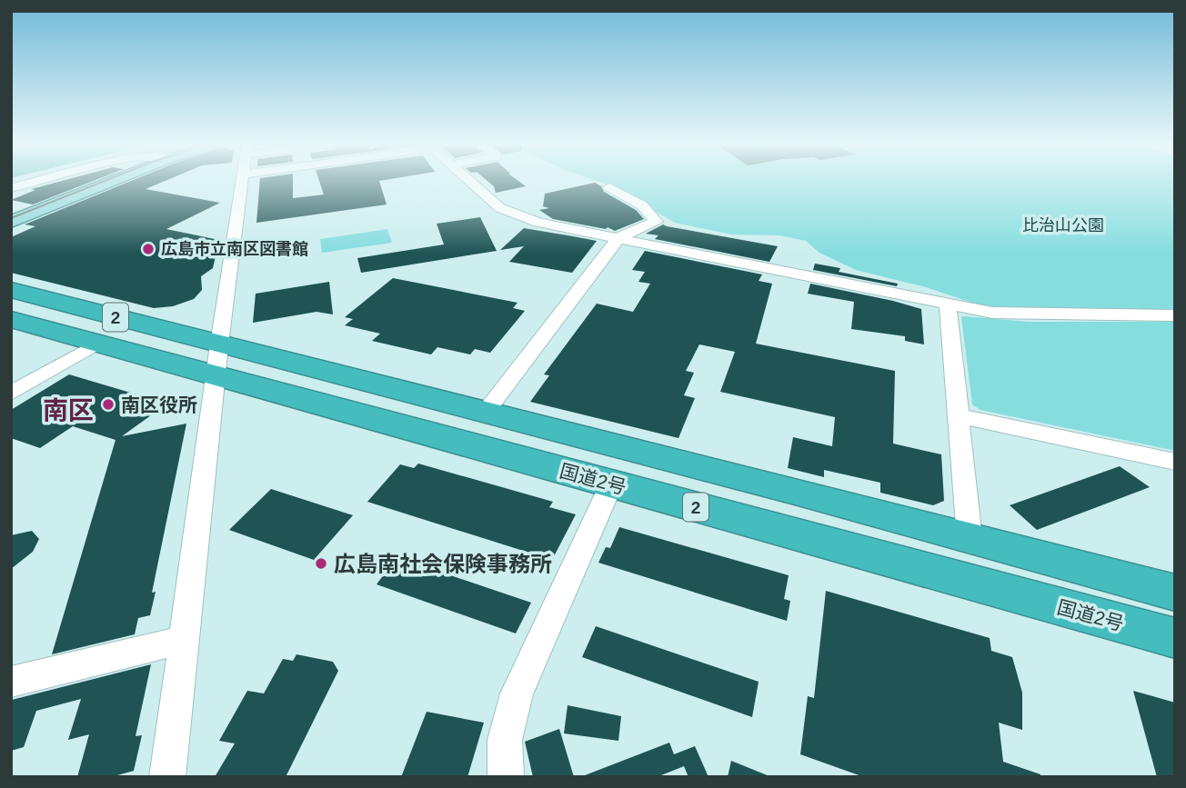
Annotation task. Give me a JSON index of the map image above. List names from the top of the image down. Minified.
{"streets":{"highway":["2","国道2号"]},"districts":["南区"],"parks":["比治山公園"],"places":["広島市立南区図書館","南区役所","広島南社会保険事務所"]}
